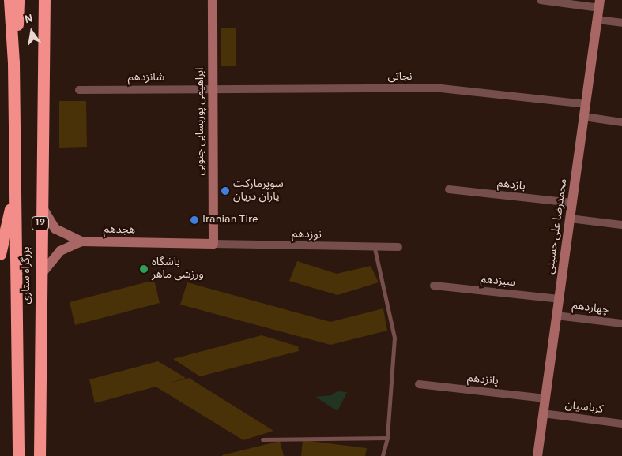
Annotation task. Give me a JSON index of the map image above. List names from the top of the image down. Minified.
{"streets":{"highway":["19","بزرگراه ستاری"],"street":["نجاتی","شانزدهم","ابراهیمی پوربسابی جنوبی","یازدهم","محمدرضا علی حسینی","هجدهم","نوزدهم","سیزدهم","چهاردهم","پانزدهم","کرباسیان"]},"crossings":[["نجاتی","شانزدهم"],["نجاتی","ابراهیمی پوربسابی جنوبی"],["نجاتی","محمدرضا علی حسینی"],["شانزدهم","ابراهیمی پوربسابی جنوبی"],["ابراهیمی پوربسابی جنوبی","هجدهم"],["ابراهیمی پوربسابی جنوبی","نوزدهم"],["یازدهم","محمدرضا علی حسینی"],["محمدرضا علی حسینی","سیزدهم"],["محمدرضا علی حسینی","چهاردهم"],["محمدرضا علی حسینی","پانزدهم"],["محمدرضا علی حسینی","کرباسیان"],["هجدهم","نوزدهم"],["هجدهم","بزرگراه ستاری"]],"places":["سوپرمارکت یاران دریان","Iranian Tire","باشگاه ورزشی ماهر"],"north":"top"}
